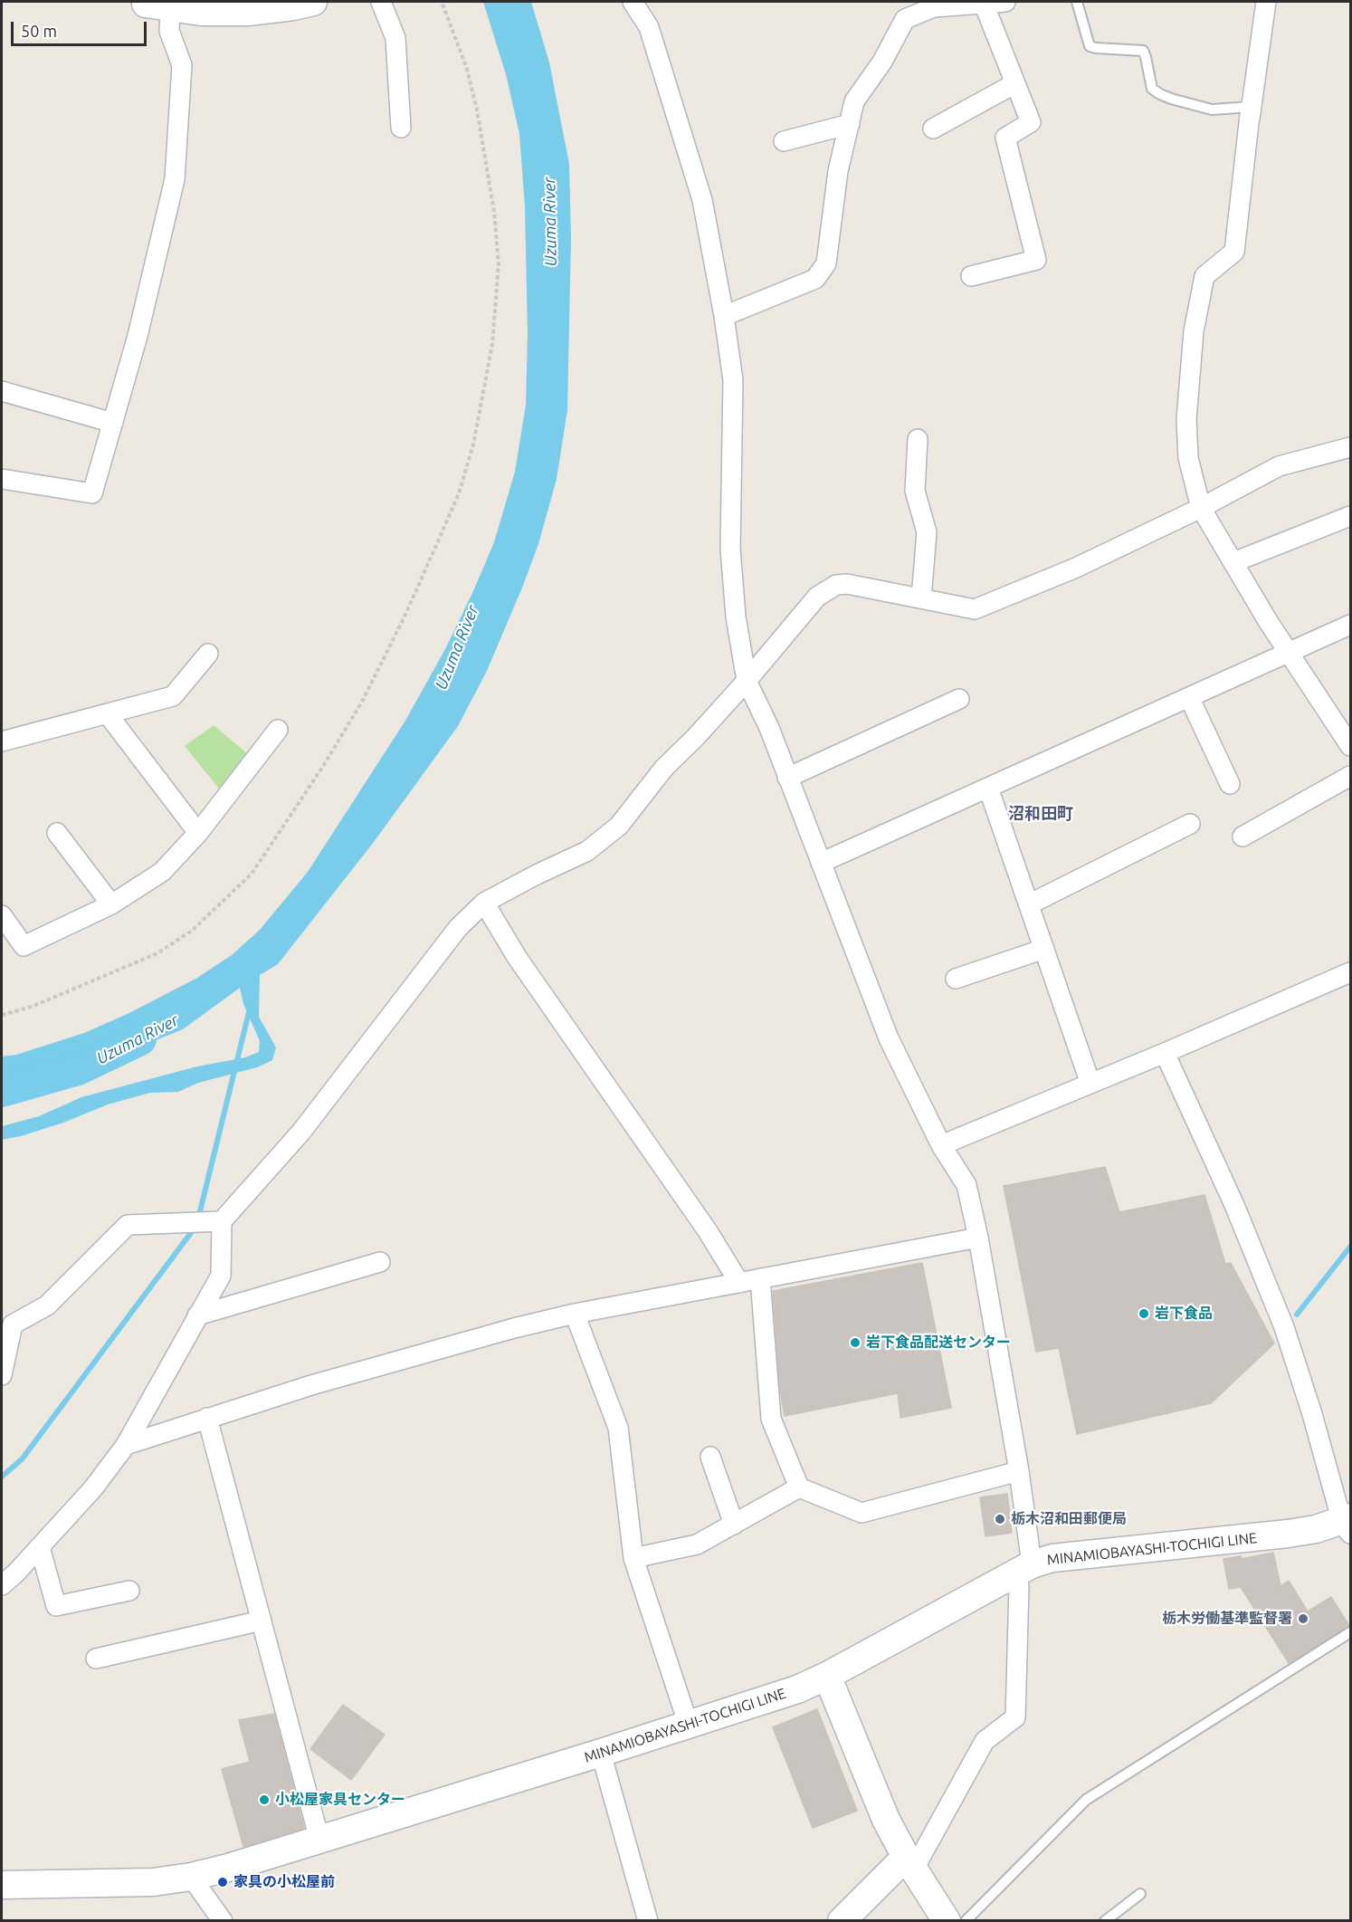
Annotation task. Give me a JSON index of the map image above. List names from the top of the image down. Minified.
{"streets":{"main road":["MINAMIOBAYASHI-TOCHIGI LINE"]},"districts":["沼和田町"],"water":["Uzuma River"],"places":["岩下食品","岩下食品配送センター","栃木沼和田郵便局","栃木労働基準監督署","小松屋家具センター","家具の小松屋前"],"scale_bar":"50 m"}
